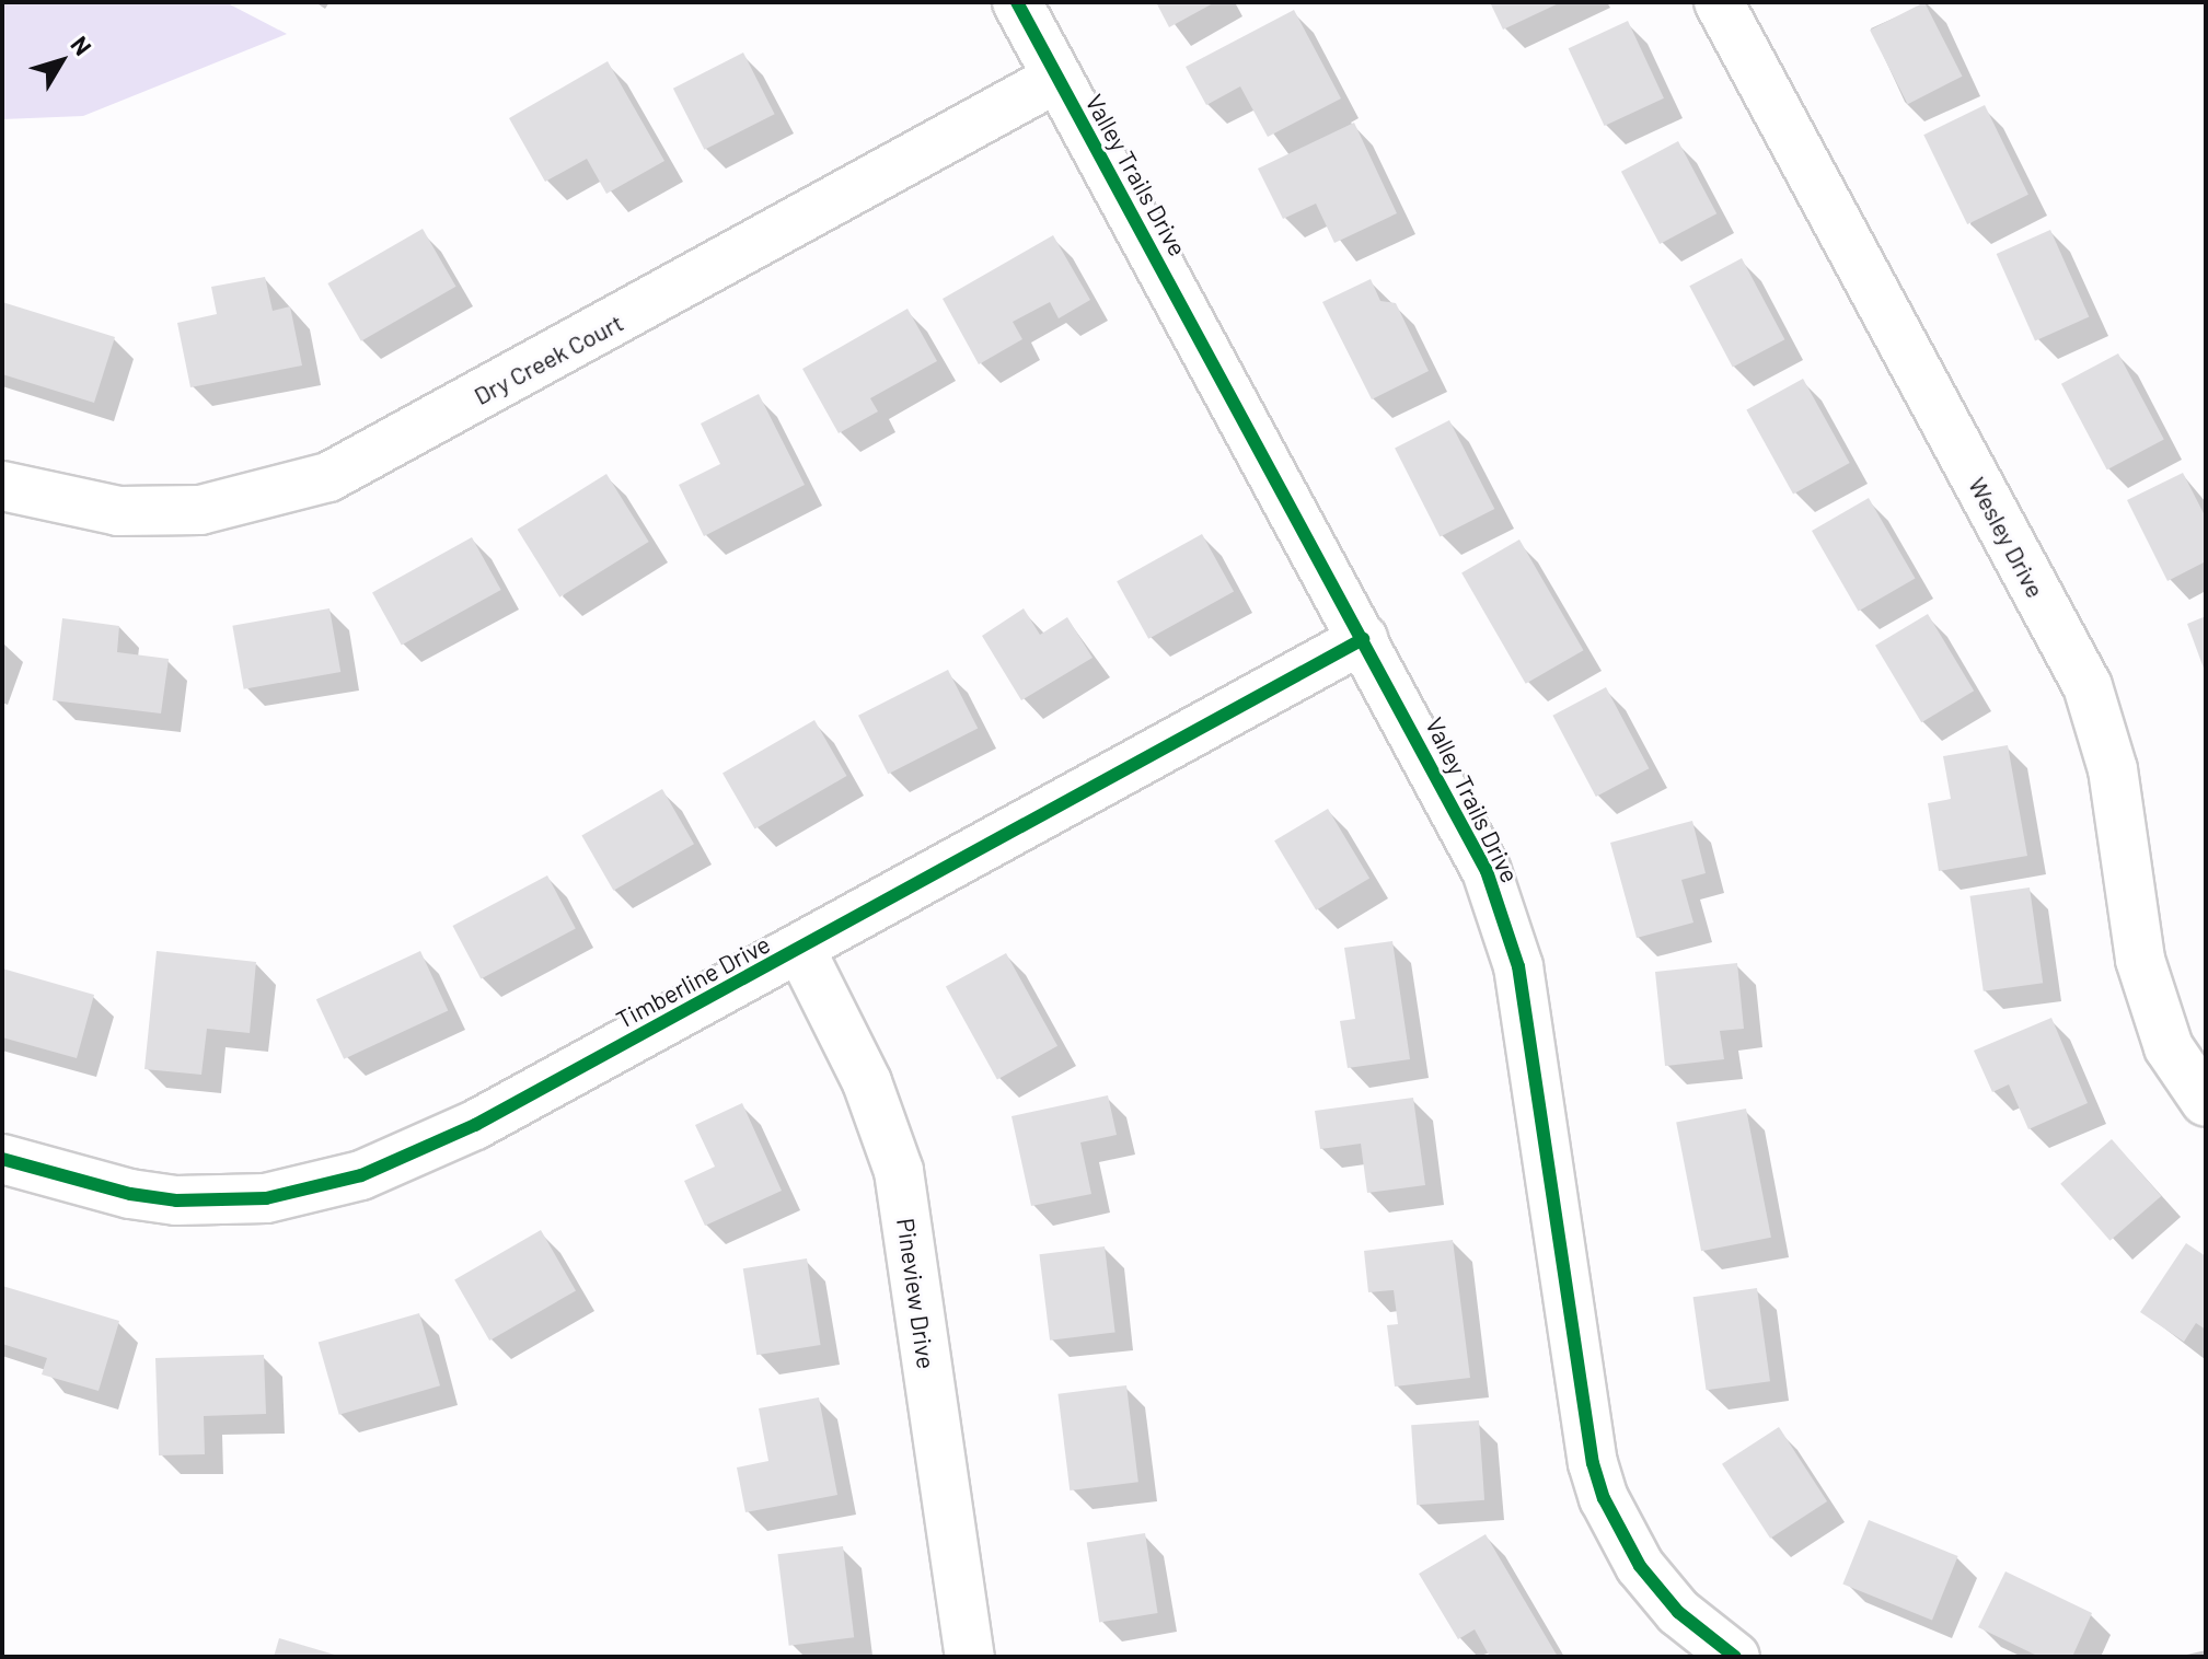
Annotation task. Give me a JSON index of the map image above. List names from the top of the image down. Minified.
{"streets":{"street":["Valley Trails Drive","Dry Creek Court","Wesley Drive","Timberline Drive","Pineview Drive"]},"crossings":[["Valley Trails Drive","Dry Creek Court"],["Valley Trails Drive","Timberline Drive"],["Timberline Drive","Pineview Drive"]],"north":"top right"}
